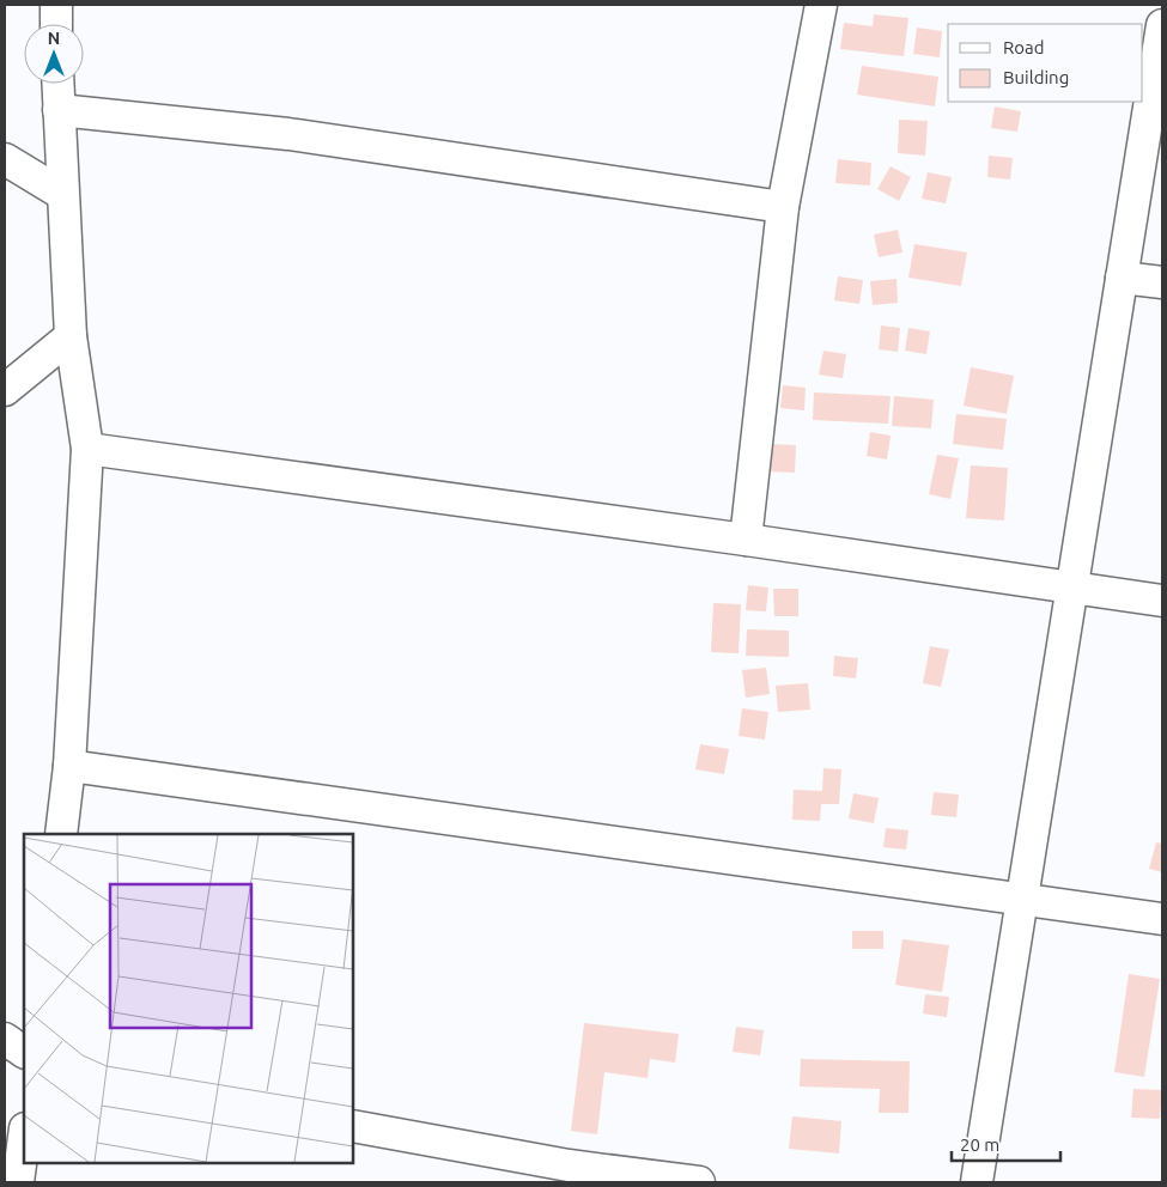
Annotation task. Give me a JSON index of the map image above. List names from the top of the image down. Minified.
{"legend":["Road","Building"],"scale_bar":"20 m","north":"top"}
